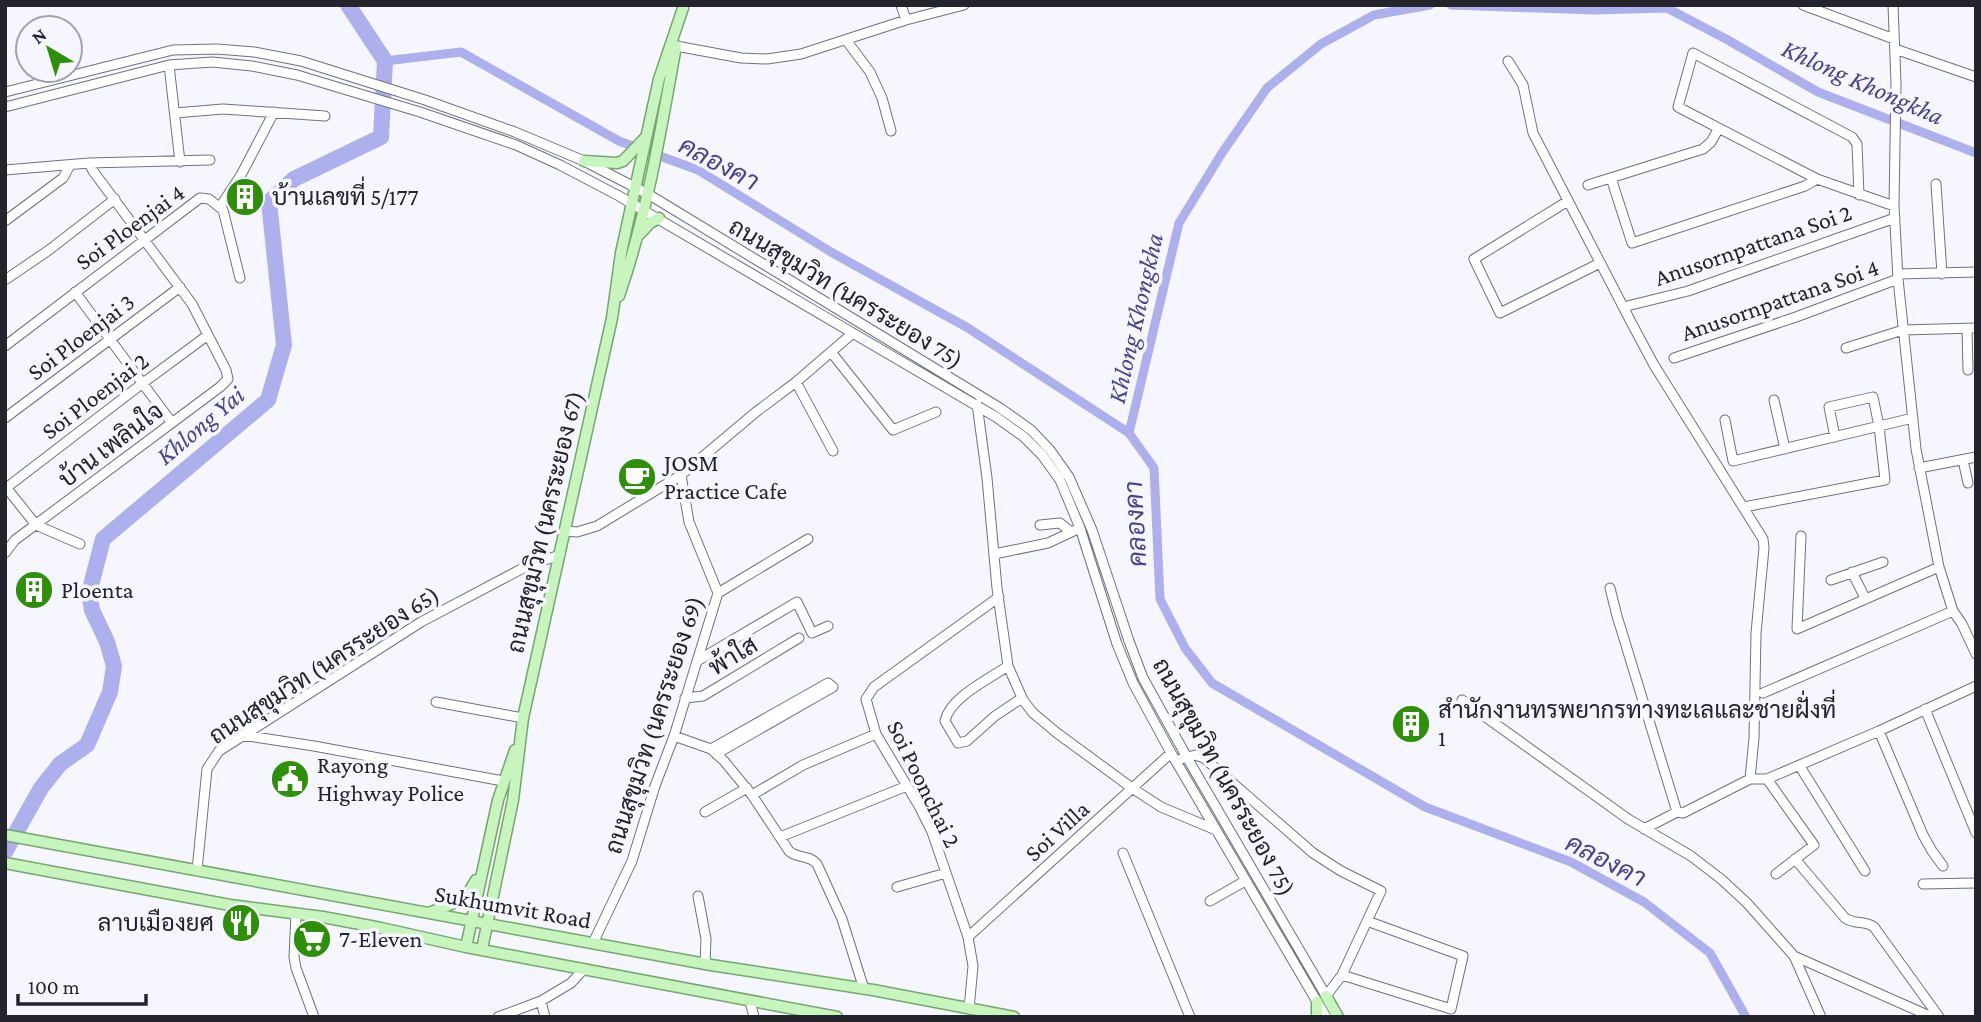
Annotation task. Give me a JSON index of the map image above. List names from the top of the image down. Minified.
{"streets":{"main road":["ถนนสุขุมวิท (นครระยอง 67)","Sukhumvit Road"],"street":["Soi Ploenjai 4","Anusornpattana Soi 2","ถนนสุขุมวิท (นครระยอง 75)","Anusornpattana Soi 4","Soi Ploenjai 3","Soi Ploenjai 2","บ้าน เพลินใจ","พ้าใส","ถนนสุขุมวิท (นครระยอง 65)","ถนนสุขุมวิท (นครระยอง 69)","Soi Poonchai 2","Soi Villa"]},"crossings":[["ถนนสุขุมวิท (นครระยอง 75)","ถนนสุขุมวิท (นครระยอง 67)"],["ถนนสุขุมวิท (นครระยอง 75)","Soi Villa"],["Soi Ploenjai 2","บ้าน เพลินใจ"],["ถนนสุขุมวิท (นครระยอง 67)","ถนนสุขุมวิท (นครระยอง 65)"],["ถนนสุขุมวิท (นครระยอง 67)","Sukhumvit Road"],["พ้าใส","ถนนสุขุมวิท (นครระยอง 69)"],["ถนนสุขุมวิท (นครระยอง 65)","Sukhumvit Road"],["ถนนสุขุมวิท (นครระยอง 69)","Sukhumvit Road"],["Soi Poonchai 2","Soi Villa"],["Soi Poonchai 2","Sukhumvit Road"]],"water":["Khlong Khongkha","คลองคา","Khlong Yai"],"places":{"building":["บ้านเลขที่ 5/177","Ploenta","สำนักงานทรพยากรทางทะเลและชายฝั่งที่ 1"],"cafe":["JOSM Practice Cafe"],"public building":["Rayong Highway Police"],"restaurant":["ลาบเมืองยศ"],"supermarket":["7-Eleven"]},"scale_bar":"100 m","north":"top left"}
